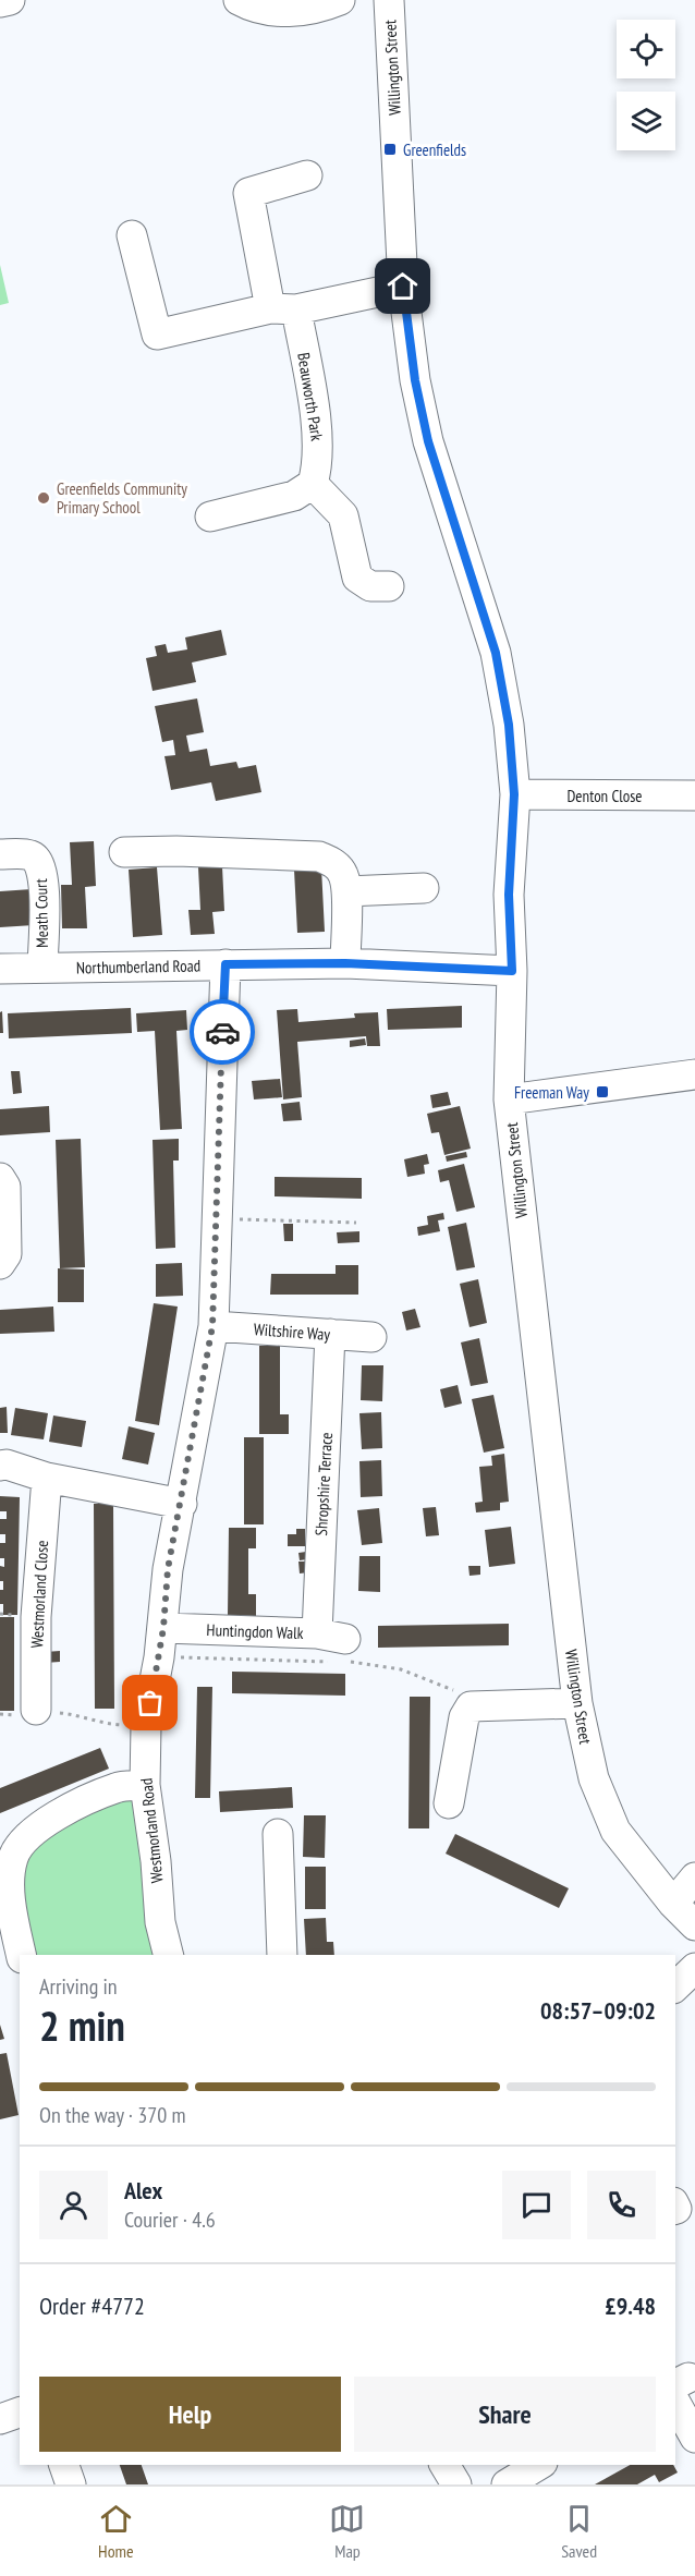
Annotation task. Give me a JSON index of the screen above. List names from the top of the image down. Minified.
{"streets":{"street":["Willington Street","Beauworth Park","Denton Close","Meath Court","Northumberland Road","Wiltshire Way","Shropshire Terrace","Westmorland Close","Huntingdon Walk","Westmorland Road"]},"crossings":[["Willington Street","Denton Close"],["Willington Street","Northumberland Road"],["Meath Court","Northumberland Road"],["Northumberland Road","Westmorland Road"],["Wiltshire Way","Shropshire Terrace"],["Wiltshire Way","Westmorland Road"],["Shropshire Terrace","Huntingdon Walk"],["Huntingdon Walk","Westmorland Road"]],"places":{"transit":["Greenfields","Freeman Way"],"other":["Greenfields Community Primary School"]},"page":{"heading":["2 min","Arriving in","08:57–09:02"],"panel":["Alex","Courier · 4.6","Order #4772","£9.48"],"bar":"On the way · 370 m","buttons":["Help","Share"],"tabs":["Home","Map","Saved"]}}
